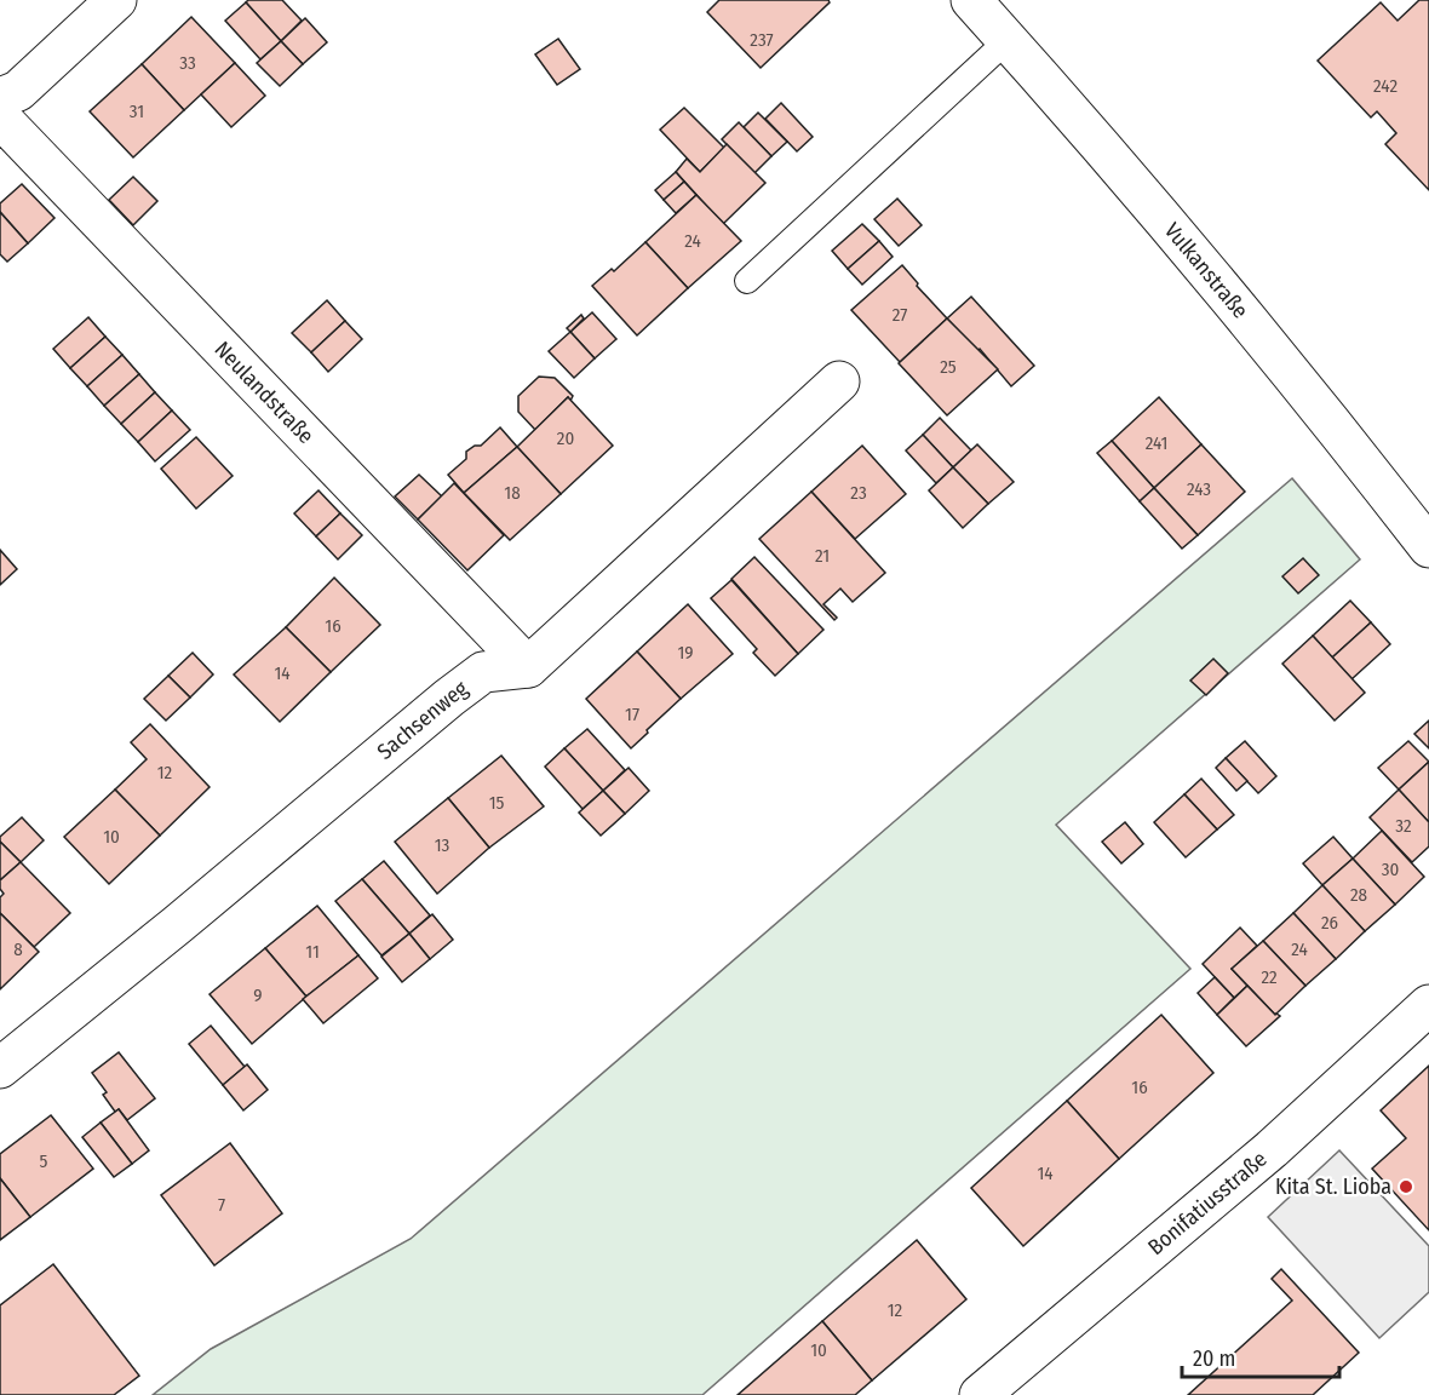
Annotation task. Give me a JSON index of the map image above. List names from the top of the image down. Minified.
{"streets":{"street":["Vulkanstraße","Neulandstraße","Sachsenweg","Bonifatiusstraße"]},"crossings":[["Neulandstraße","Sachsenweg"]],"places":["Kita St. Lioba"],"house_numbers":["237","33","242","31","24","27","25","20","241","243","18","23","21","16","19","14","17","12","15","32","10","13","30","28","26","8","24","11","22","9","16","5","14","7","12","10"],"scale_bar":"20 m"}
